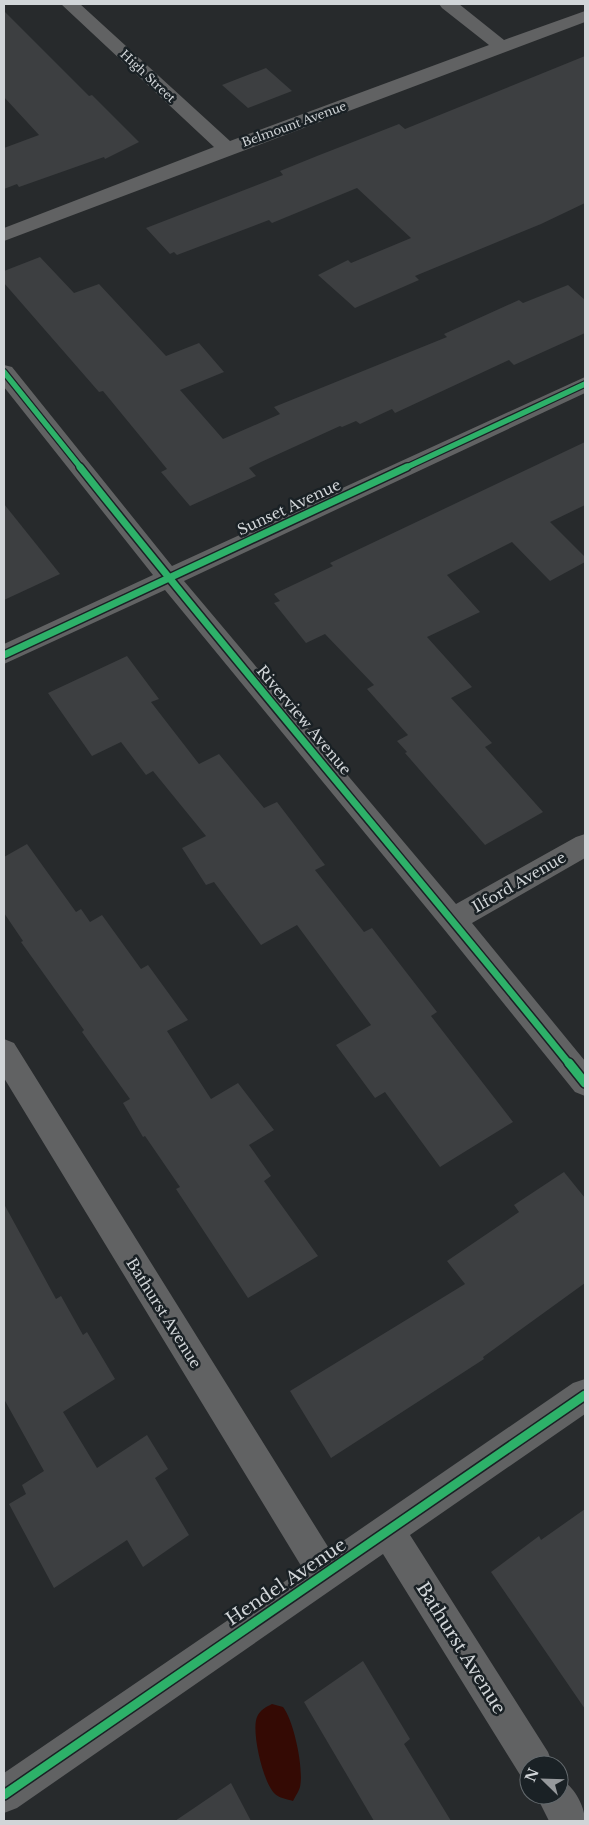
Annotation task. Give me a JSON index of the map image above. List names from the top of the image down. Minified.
{"streets":{"street":["High Street","Belmount Avenue","Sunset Avenue","Riverview Avenue","Ilford Avenue","Bathurst Avenue","Hendel Avenue"]},"crossings":[["High Street","Belmount Avenue"],["Sunset Avenue","Riverview Avenue"],["Riverview Avenue","Ilford Avenue"],["Bathurst Avenue","Hendel Avenue"]],"north":"top left"}
